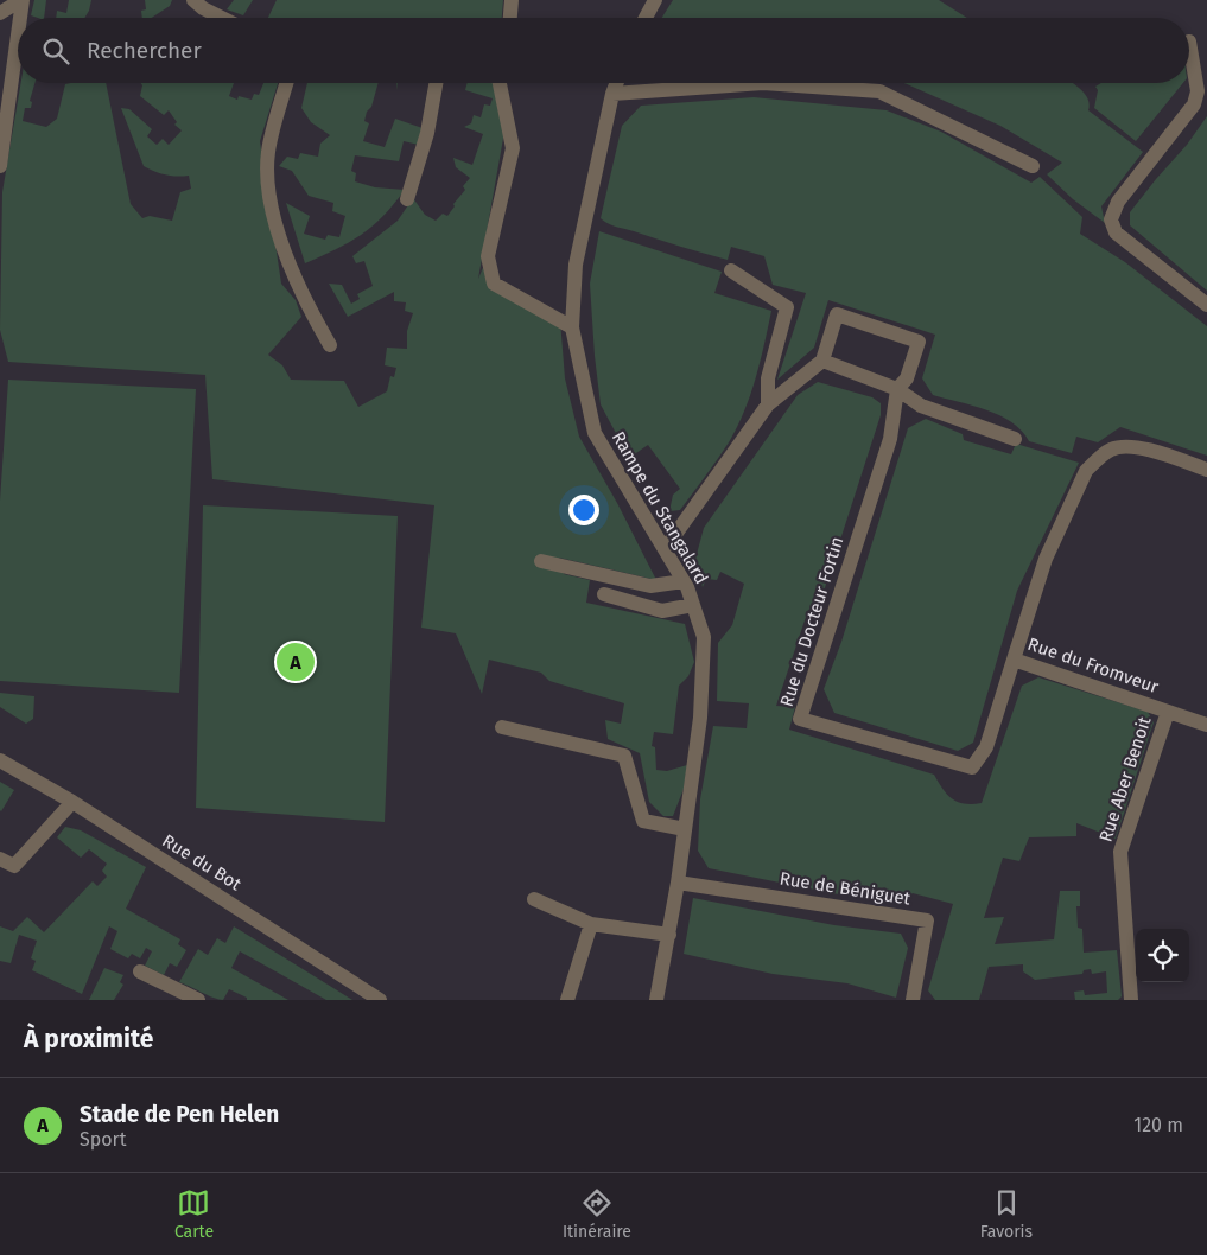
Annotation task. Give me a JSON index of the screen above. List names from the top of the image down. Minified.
{"streets":{"street":["Rampe du Stangalard","Rue du Docteur Fortin","Rue du Fromveur","Rue Aber Benoit","Rue du Bot","Rue de Béniguet"]},"crossings":[["Rampe du Stangalard","Rue de Béniguet"],["Rue du Docteur Fortin","Rue du Fromveur"],["Rue du Fromveur","Rue Aber Benoit"]],"page":{"search":"Rechercher","pins":"A","heading":"À proximité","list":[{"mark":"A","name":"Stade de Pen Helen","note":"Sport","value":"120 m"}],"nav":["Carte","Itinéraire","Favoris"]}}
